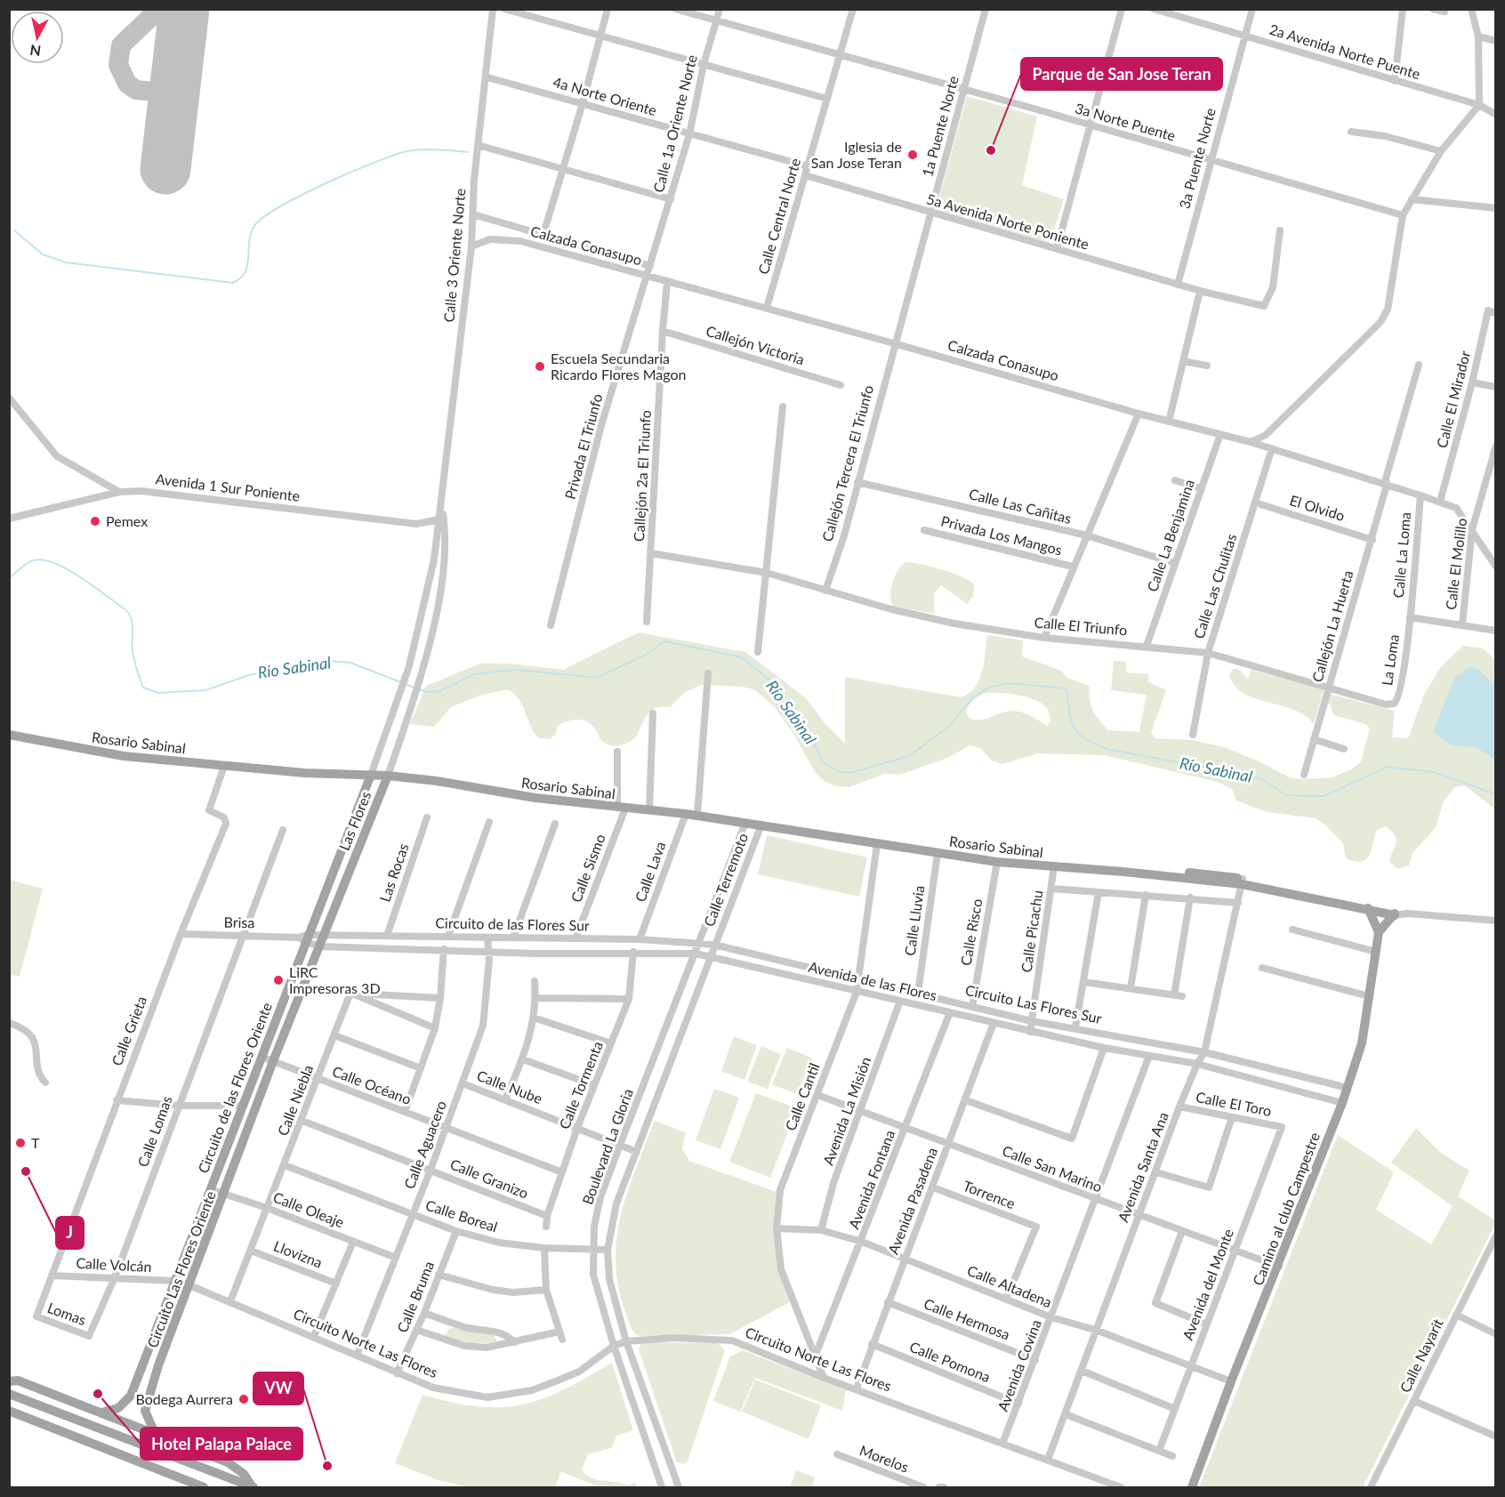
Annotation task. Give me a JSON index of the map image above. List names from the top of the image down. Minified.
{"streets":{"main road":["Rosario Sabinal","Las Flores","Circuito de las Flores Oriente","Camino al club Campestre","Circuito Las Flores Oriente"],"street":["2a Avenida Norte Puente","4a Norte Oriente","3a Norte Puente","Calle 1a Oriente Norte","1a Puente Norte","3a Puente Norte","Calle Central Norte","5a Avenida Norte Poniente","Calzada Conasupo","Calle 3 Oriente Norte","Callejón Victoria","Calle El Mirador","Privada El Triunfo","Callejón Tercera El Triunfo","Callejón 2a El Triunfo","Avenida 1 Sur Poniente","Calle Las Cañitas","El Olvido","Privada Los Mangos","Calle La Benjamina","Calle La Loma","Calle El Molillo","Calle Las Chulitas","Calle El Triunfo","Callejón La Huerta","La Loma","Calle Sismo","Calle Lava","Las Rocas","Calle Terremoto","Calle Lluvia","Brisa","Circuito de las Flores Sur","Calle Picachu","Calle Risco","Avenida de las Flores","Circuito Las Flores Sur","Calle Grieta","Calle Océano","Calle Tormenta","Calle Nube","Calle Cantil","Calle Niebla","Calle El Toro","Avenida La Misión","Calle Lomas","Calle Aguacero","Boulevard La Gloria","Avenida Santa Ana","Calle San Marino","Calle Granizo","Avenida Fontana","Torrence","Avenida Pasadena","Calle Oleaje","Calle Boreal","Llovizna","Calle Volcán","Avenida del Monte","Calle Altadena","Calle Bruma","Lomas","Calle Hermosa","Circuito Norte Las Flores","Calle Nayarit","Calle Pomona","Avenida Covina","Morelos"]},"crossings":[["2a Avenida Norte Puente","3a Puente Norte"],["4a Norte Oriente","Calle 1a Oriente Norte"],["4a Norte Oriente","Calle Central Norte"],["4a Norte Oriente","Calle 3 Oriente Norte"],["3a Norte Puente","Calle 1a Oriente Norte"],["3a Norte Puente","1a Puente Norte"],["3a Norte Puente","3a Puente Norte"],["3a Norte Puente","Calle Central Norte"],["Calle 1a Oriente Norte","Calzada Conasupo"],["Calle 1a Oriente Norte","Privada El Triunfo"],["1a Puente Norte","5a Avenida Norte Poniente"],["1a Puente Norte","Calzada Conasupo"],["1a Puente Norte","Callejón Tercera El Triunfo"],["3a Puente Norte","5a Avenida Norte Poniente"],["Calle Central Norte","5a Avenida Norte Poniente"],["Calle Central Norte","Calzada Conasupo"],["Calzada Conasupo","Calle 3 Oriente Norte"],["Calzada Conasupo","Calle El Mirador"],["Calzada Conasupo","Privada El Triunfo"],["Calzada Conasupo","Callejón Tercera El Triunfo"],["Calzada Conasupo","Callejón 2a El Triunfo"],["Calzada Conasupo","Calle La Benjamina"],["Calzada Conasupo","Calle La Loma"],["Calzada Conasupo","Calle El Molillo"],["Calzada Conasupo","Calle Las Chulitas"],["Calzada Conasupo","Callejón La Huerta"],["Calle 3 Oriente Norte","Avenida 1 Sur Poniente"],["Calle 3 Oriente Norte","Las Flores"],["Calle 3 Oriente Norte","Circuito de las Flores Oriente"],["Callejón Victoria","Callejón 2a El Triunfo"],["Callejón Tercera El Triunfo","Calle Las Cañitas"],["Callejón Tercera El Triunfo","Calle El Triunfo"],["Callejón 2a El Triunfo","Calle El Triunfo"],["Calle Las Cañitas","Calle La Benjamina"],["El Olvido","Calle Las Chulitas"],["El Olvido","Callejón La Huerta"],["Calle La Benjamina","Calle El Triunfo"],["Calle La Loma","La Loma"],["Calle Las Chulitas","Calle El Triunfo"],["Calle El Triunfo","Callejón La Huerta"],["Calle El Triunfo","La Loma"],["Rosario Sabinal","Las Flores"],["Rosario Sabinal","Calle Sismo"],["Rosario Sabinal","Calle Lava"],["Rosario Sabinal","Calle Terremoto"],["Rosario Sabinal","Calle Lluvia"],["Rosario Sabinal","Calle Picachu"],["Rosario Sabinal","Calle Risco"],["Rosario Sabinal","Calle Grieta"],["Rosario Sabinal","Circuito de las Flores Oriente"],["Rosario Sabinal","Calle Cantil"],["Rosario Sabinal","Avenida Santa Ana"],["Las Flores","Circuito de las Flores Sur"],["Las Flores","Circuito Las Flores Oriente"],["Calle Sismo","Circuito de las Flores Sur"],["Calle Lava","Circuito de las Flores Sur"],["Las Rocas","Circuito de las Flores Sur"],["Calle Terremoto","Circuito de las Flores Sur"],["Calle Terremoto","Circuito Las Flores Sur"],["Calle Terremoto","Boulevard La Gloria"],["Calle Lluvia","Circuito Las Flores Sur"],["Brisa","Circuito de las Flores Sur"],["Brisa","Calle Grieta"],["Brisa","Circuito de las Flores Oriente"],["Brisa","Calle Lomas"],["Circuito de las Flores Sur","Circuito Las Flores Sur"],["Circuito de las Flores Sur","Circuito de las Flores Oriente"],["Circuito de las Flores Sur","Calle Aguacero"],["Circuito de las Flores Sur","Boulevard La Gloria"],["Circuito de las Flores Sur","Circuito Las Flores Oriente"],["Calle Picachu","Avenida de las Flores"],["Calle Picachu","Circuito Las Flores Sur"],["Calle Risco","Circuito Las Flores Sur"],["Avenida de las Flores","Circuito Las Flores Sur"],["Avenida de las Flores","Calle Cantil"],["Avenida de las Flores","Avenida La Misión"],["Avenida de las Flores","Boulevard La Gloria"],["Avenida de las Flores","Avenida Fontana"],["Avenida de las Flores","Avenida Pasadena"],["Circuito Las Flores Sur","Calle Cantil"],["Circuito Las Flores Sur","Boulevard La Gloria"],["Circuito Las Flores Sur","Avenida Santa Ana"],["Circuito Las Flores Sur","Camino al club Campestre"],["Circuito Las Flores Sur","Avenida Covina"],["Calle Grieta","Calle Volcán"],["Calle Grieta","Lomas"],["Calle Océano","Calle Tormenta"],["Calle Océano","Circuito de las Flores Oriente"],["Calle Océano","Calle Niebla"],["Calle Océano","Calle Aguacero"],["Calle Océano","Circuito Las Flores Oriente"],["Calle Tormenta","Calle Nube"],["Calle Tormenta","Calle Granizo"],["Calle Nube","Calle Aguacero"],["Calle Nube","Boulevard La Gloria"],["Circuito de las Flores Oriente","Calle Oleaje"],["Circuito de las Flores Oriente","Calle Volcán"],["Circuito de las Flores Oriente","Circuito Norte Las Flores"],["Calle Cantil","Calle San Marino"],["Calle Cantil","Avenida Fontana"],["Calle Cantil","Calle Altadena"],["Calle Cantil","Circuito Norte Las Flores"],["Calle Niebla","Calle Granizo"],["Calle Niebla","Calle Oleaje"],["Calle Niebla","Calle Boreal"],["Calle Niebla","Llovizna"],["Calle Niebla","Circuito Norte Las Flores"],["Calle El Toro","Avenida Santa Ana"],["Calle El Toro","Avenida del Monte"],["Avenida La Misión","Calle San Marino"],["Avenida La Misión","Calle Altadena"],["Calle Lomas","Calle Volcán"],["Calle Lomas","Lomas"],["Calle Aguacero","Calle Granizo"],["Calle Aguacero","Calle Oleaje"],["Calle Aguacero","Calle Boreal"],["Calle Aguacero","Circuito Norte Las Flores"],["Boulevard La Gloria","Calle Boreal"],["Boulevard La Gloria","Circuito Norte Las Flores"],["Avenida Santa Ana","Calle San Marino"],["Avenida Santa Ana","Calle Altadena"],["Avenida Santa Ana","Circuito Norte Las Flores"],["Calle San Marino","Avenida Fontana"],["Calle San Marino","Avenida Pasadena"],["Calle San Marino","Camino al club Campestre"],["Calle San Marino","Avenida del Monte"],["Calle San Marino","Avenida Covina"],["Avenida Fontana","Calle Altadena"],["Torrence","Avenida Pasadena"],["Torrence","Calle Altadena"],["Avenida Pasadena","Calle Altadena"],["Avenida Pasadena","Calle Hermosa"],["Avenida Pasadena","Circuito Norte Las Flores"],["Avenida Pasadena","Calle Pomona"],["Camino al club Campestre","Calle Altadena"],["Calle Oleaje","Circuito Las Flores Oriente"],["Calle Boreal","Calle Bruma"],["Calle Volcán","Circuito Norte Las Flores"],["Circuito Las Flores Oriente","Circuito Norte Las Flores"],["Avenida del Monte","Calle Altadena"],["Calle Altadena","Avenida Covina"],["Calle Bruma","Circuito Norte Las Flores"],["Calle Hermosa","Avenida Covina"],["Circuito Norte Las Flores","Avenida Covina"],["Calle Pomona","Avenida Covina"]],"water":["Río Sabinal"],"places":["Parque de San Jose Teran","Iglesia de San Jose Teran","Escuela Secundaria Ricardo Flores Magon","Pemex","LiRC Impresoras 3D","T","J","Hotel Palapa Palace","Bodega Aurrera","VW"],"north":"bottom"}
